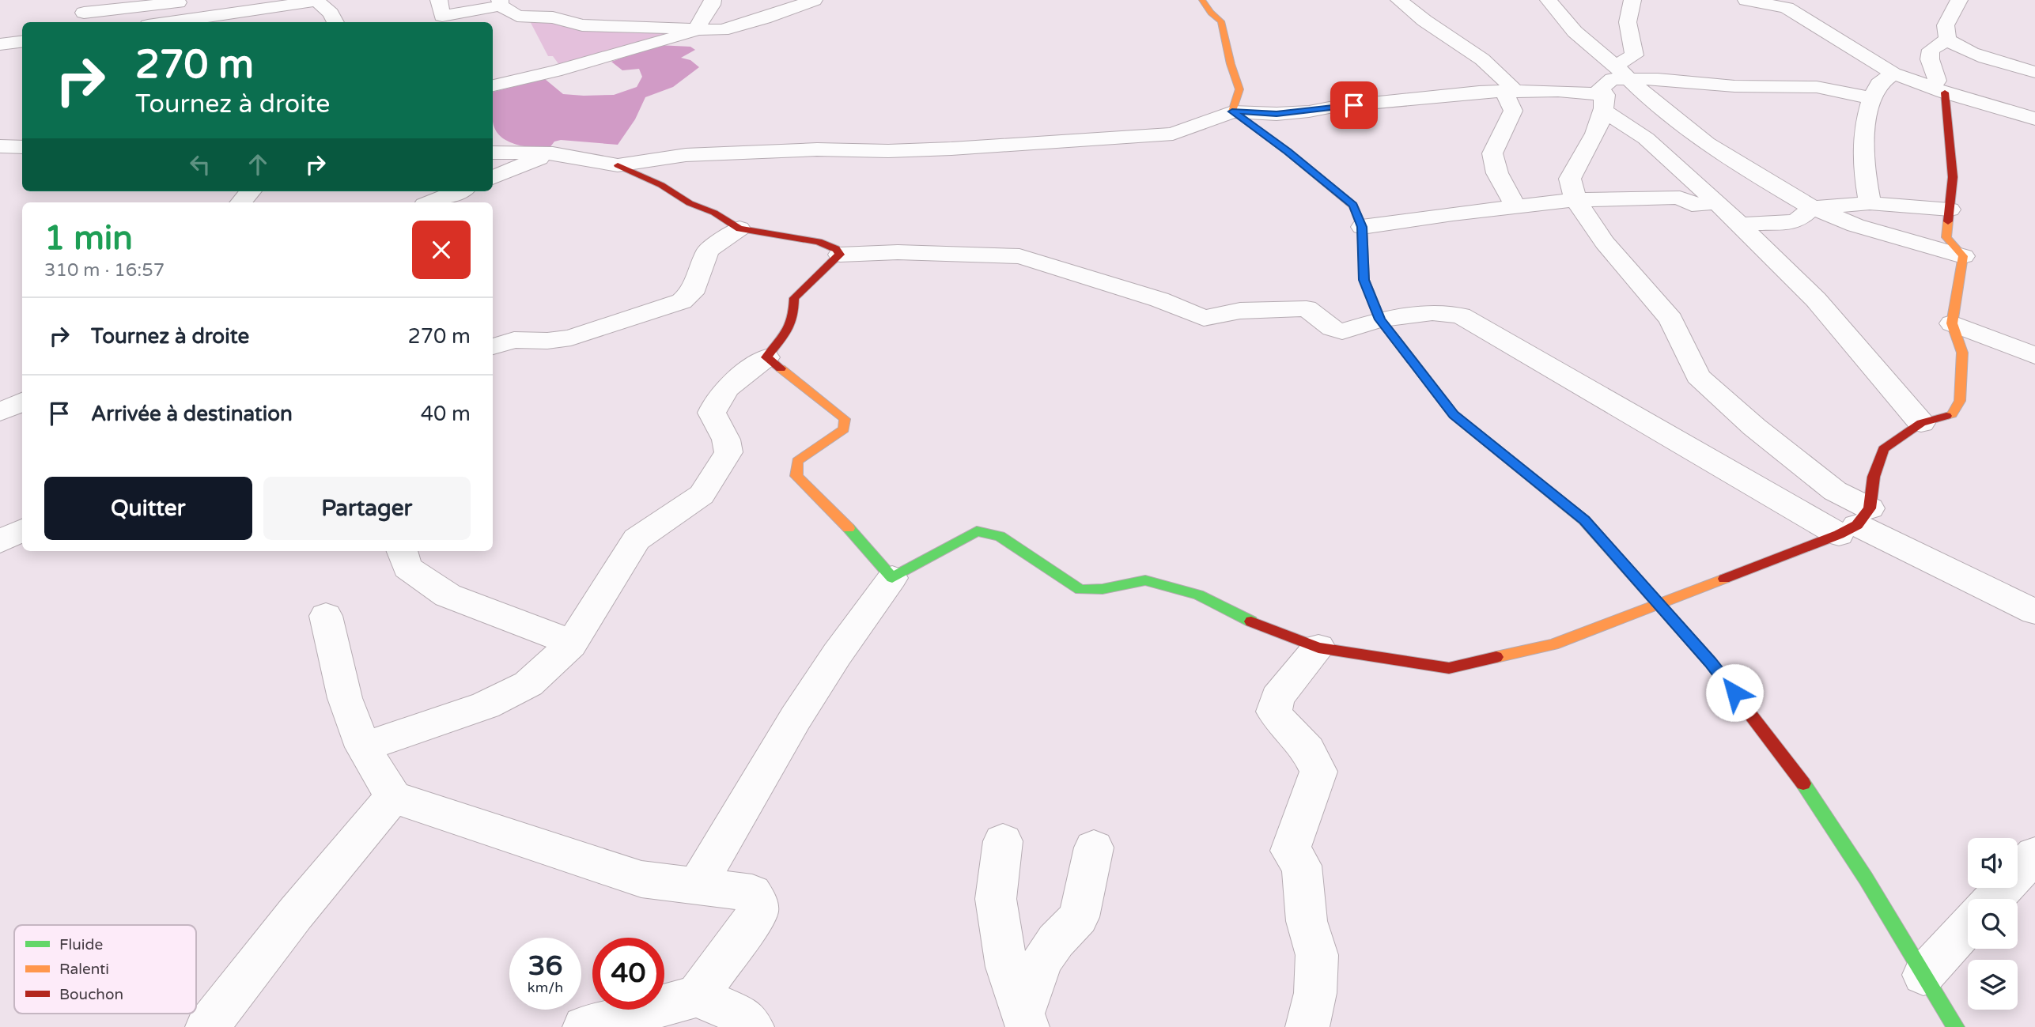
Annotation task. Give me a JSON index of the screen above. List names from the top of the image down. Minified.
{"legend":["Fluide","Ralenti","Bouchon"],"page":{"turn":["270 m","Tournez à droite"],"heading":["1 min","310 m · 16:57"],"list":[{"name":"Tournez à droite","value":"270 m"},{"name":"Arrivée à destination","value":"40 m"}],"buttons":["Quitter","Partager"],"speed":"36 km/h","limit":"40"}}
